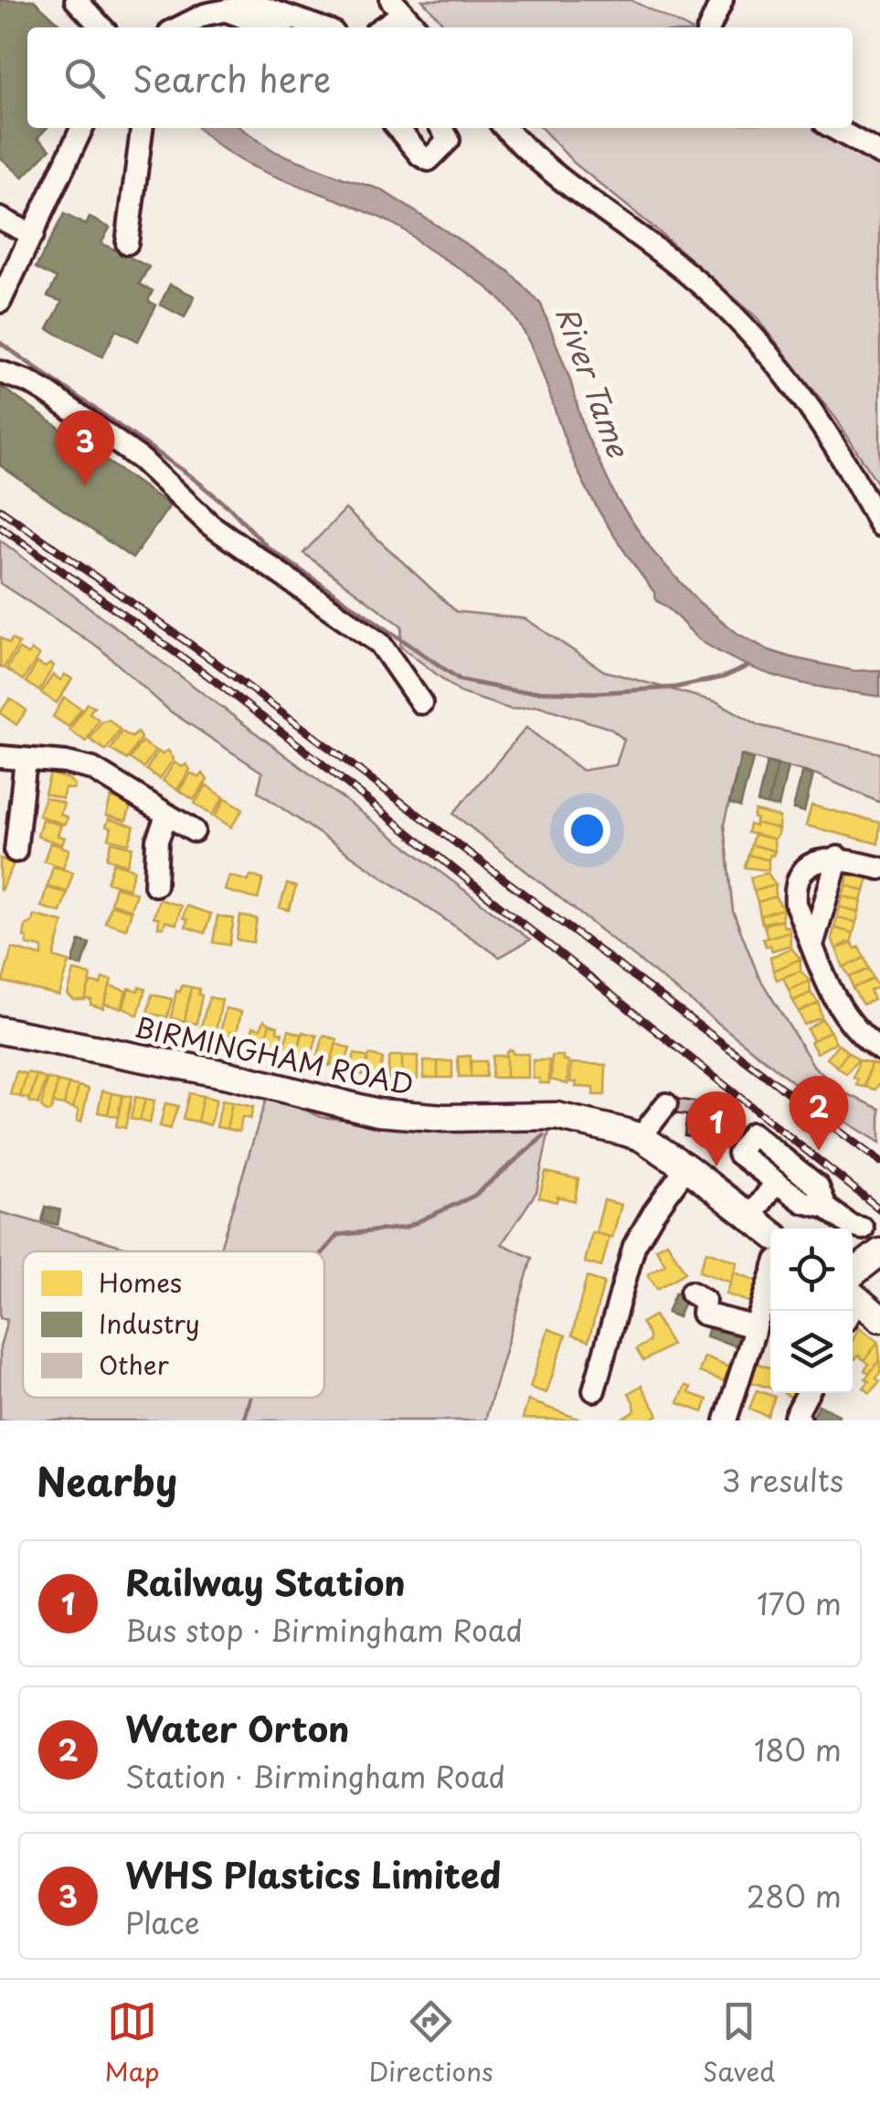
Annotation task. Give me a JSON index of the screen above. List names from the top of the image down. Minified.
{"streets":{"main road":["BIRMINGHAM ROAD"]},"water":["River Tame"],"legend":["Homes","Industry","Other"],"page":{"search":"Search here","pins":["3","2","1"],"heading":["Nearby","3 results"],"list":[{"mark":"1","name":"Railway Station","note":"Bus stop · Birmingham Road","value":"170 m"},{"mark":"2","name":"Water Orton","note":"Station · Birmingham Road","value":"180 m"},{"mark":"3","name":"WHS Plastics Limited","note":"Place","value":"280 m"}],"nav":["Map","Directions","Saved"]}}
